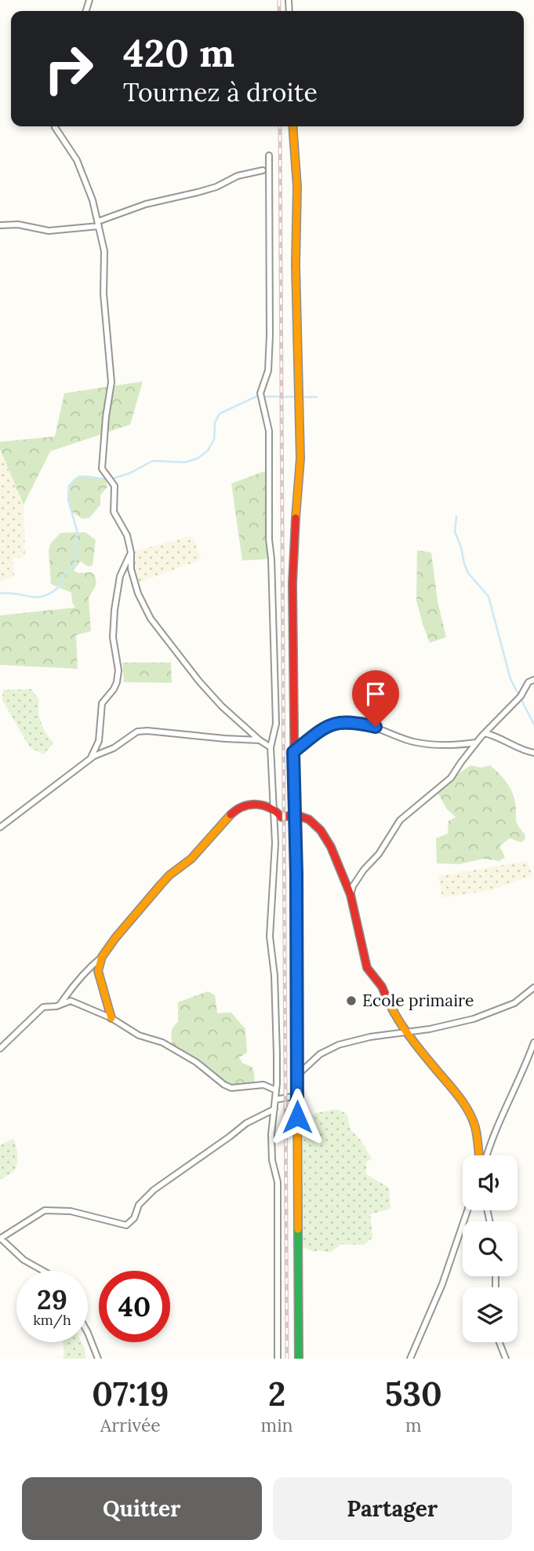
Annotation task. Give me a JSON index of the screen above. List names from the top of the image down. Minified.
{"places":["Ecole primaire"],"page":{"turn":["420 m","Tournez à droite"],"speed":"29 km/h","limit":"40","eta":["07:19","Arrivée","2","min","530","m"],"buttons":["Quitter","Partager"]}}
